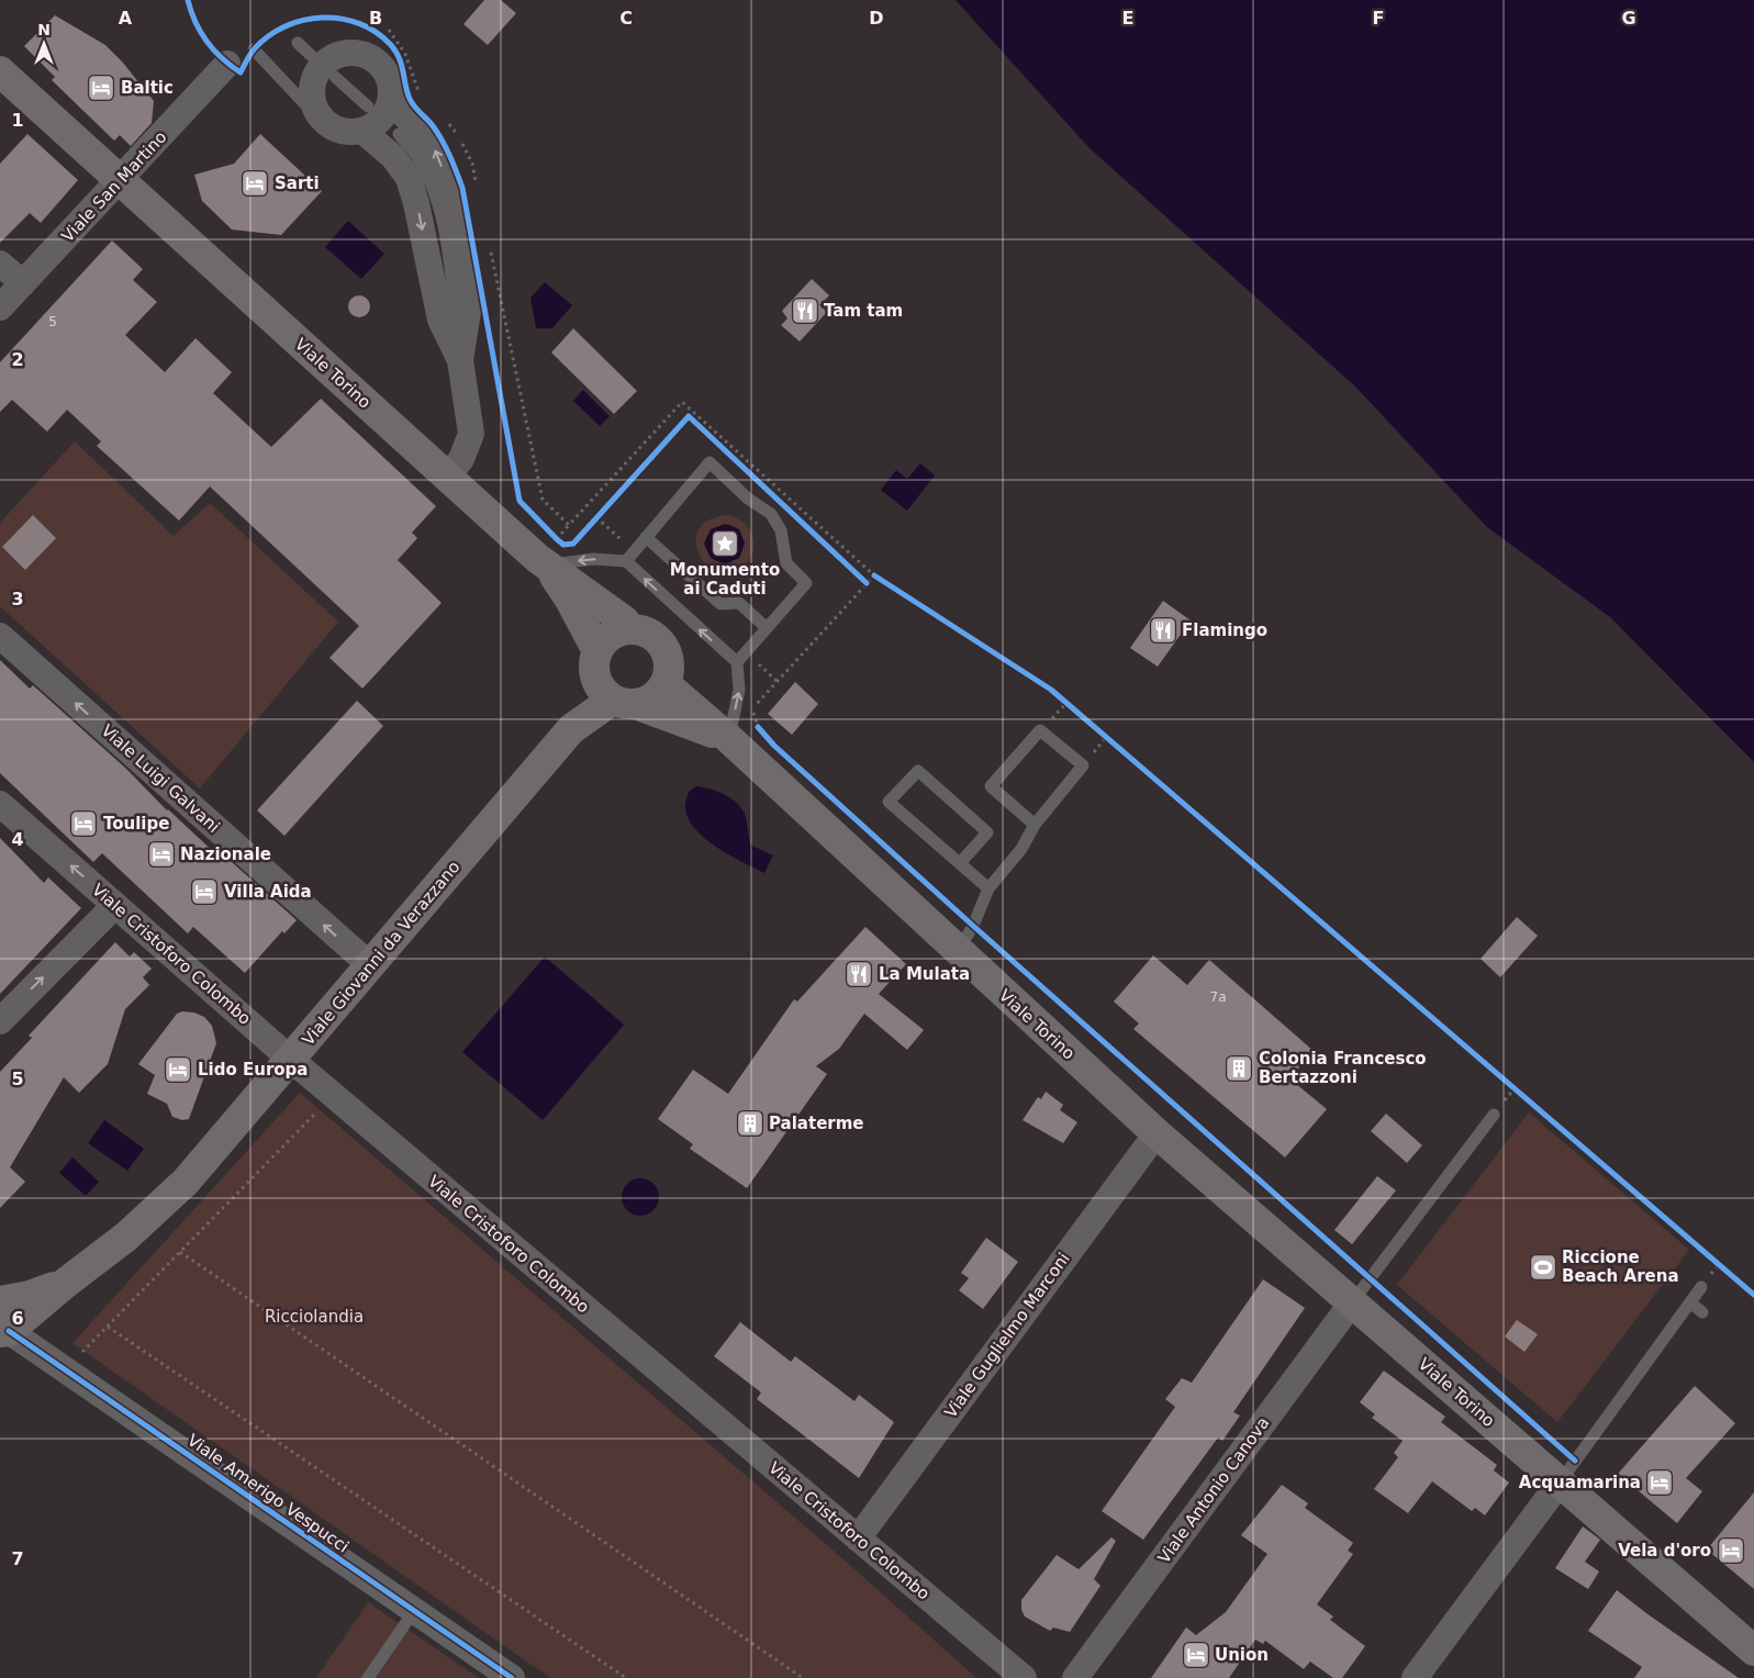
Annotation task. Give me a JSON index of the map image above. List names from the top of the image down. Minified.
{"streets":{"street":["Viale San Martino","Viale Torino","Viale Luigi Galvani","Viale Giovanni da Verazzano","Viale Cristoforo Colombo","Viale Guglielmo Marconi","Viale Antonio Canova","Viale Amerigo Vespucci"]},"crossings":[["Viale San Martino","Viale Torino"],["Viale Torino","Viale Giovanni da Verazzano"],["Viale Torino","Viale Guglielmo Marconi"],["Viale Torino","Viale Antonio Canova"],["Viale Luigi Galvani","Viale Giovanni da Verazzano"],["Viale Giovanni da Verazzano","Viale Cristoforo Colombo"],["Viale Giovanni da Verazzano","Viale Amerigo Vespucci"],["Viale Cristoforo Colombo","Viale Guglielmo Marconi"]],"one_way":["Viale Luigi Galvani"],"parks":["Ricciolandia"],"places":{"hotel":["Baltic","Sarti","Toulipe","Nazionale","Villa Aida","Lido Europa","Acquamarina","Vela d'oro","Union"],"restaurant":["Tam tam","Flamingo","La Mulata"],"place":["Monumento ai Caduti"],"building":["Colonia Francesco Bertazzoni","Palaterme"],"sports":["Riccione Beach Arena"]},"house_numbers":["5","7a"],"north":"top","grid":{"columns":["A","B","C","D","E","F","G"],"rows":["1","2","3","4","5","6","7"]}}
